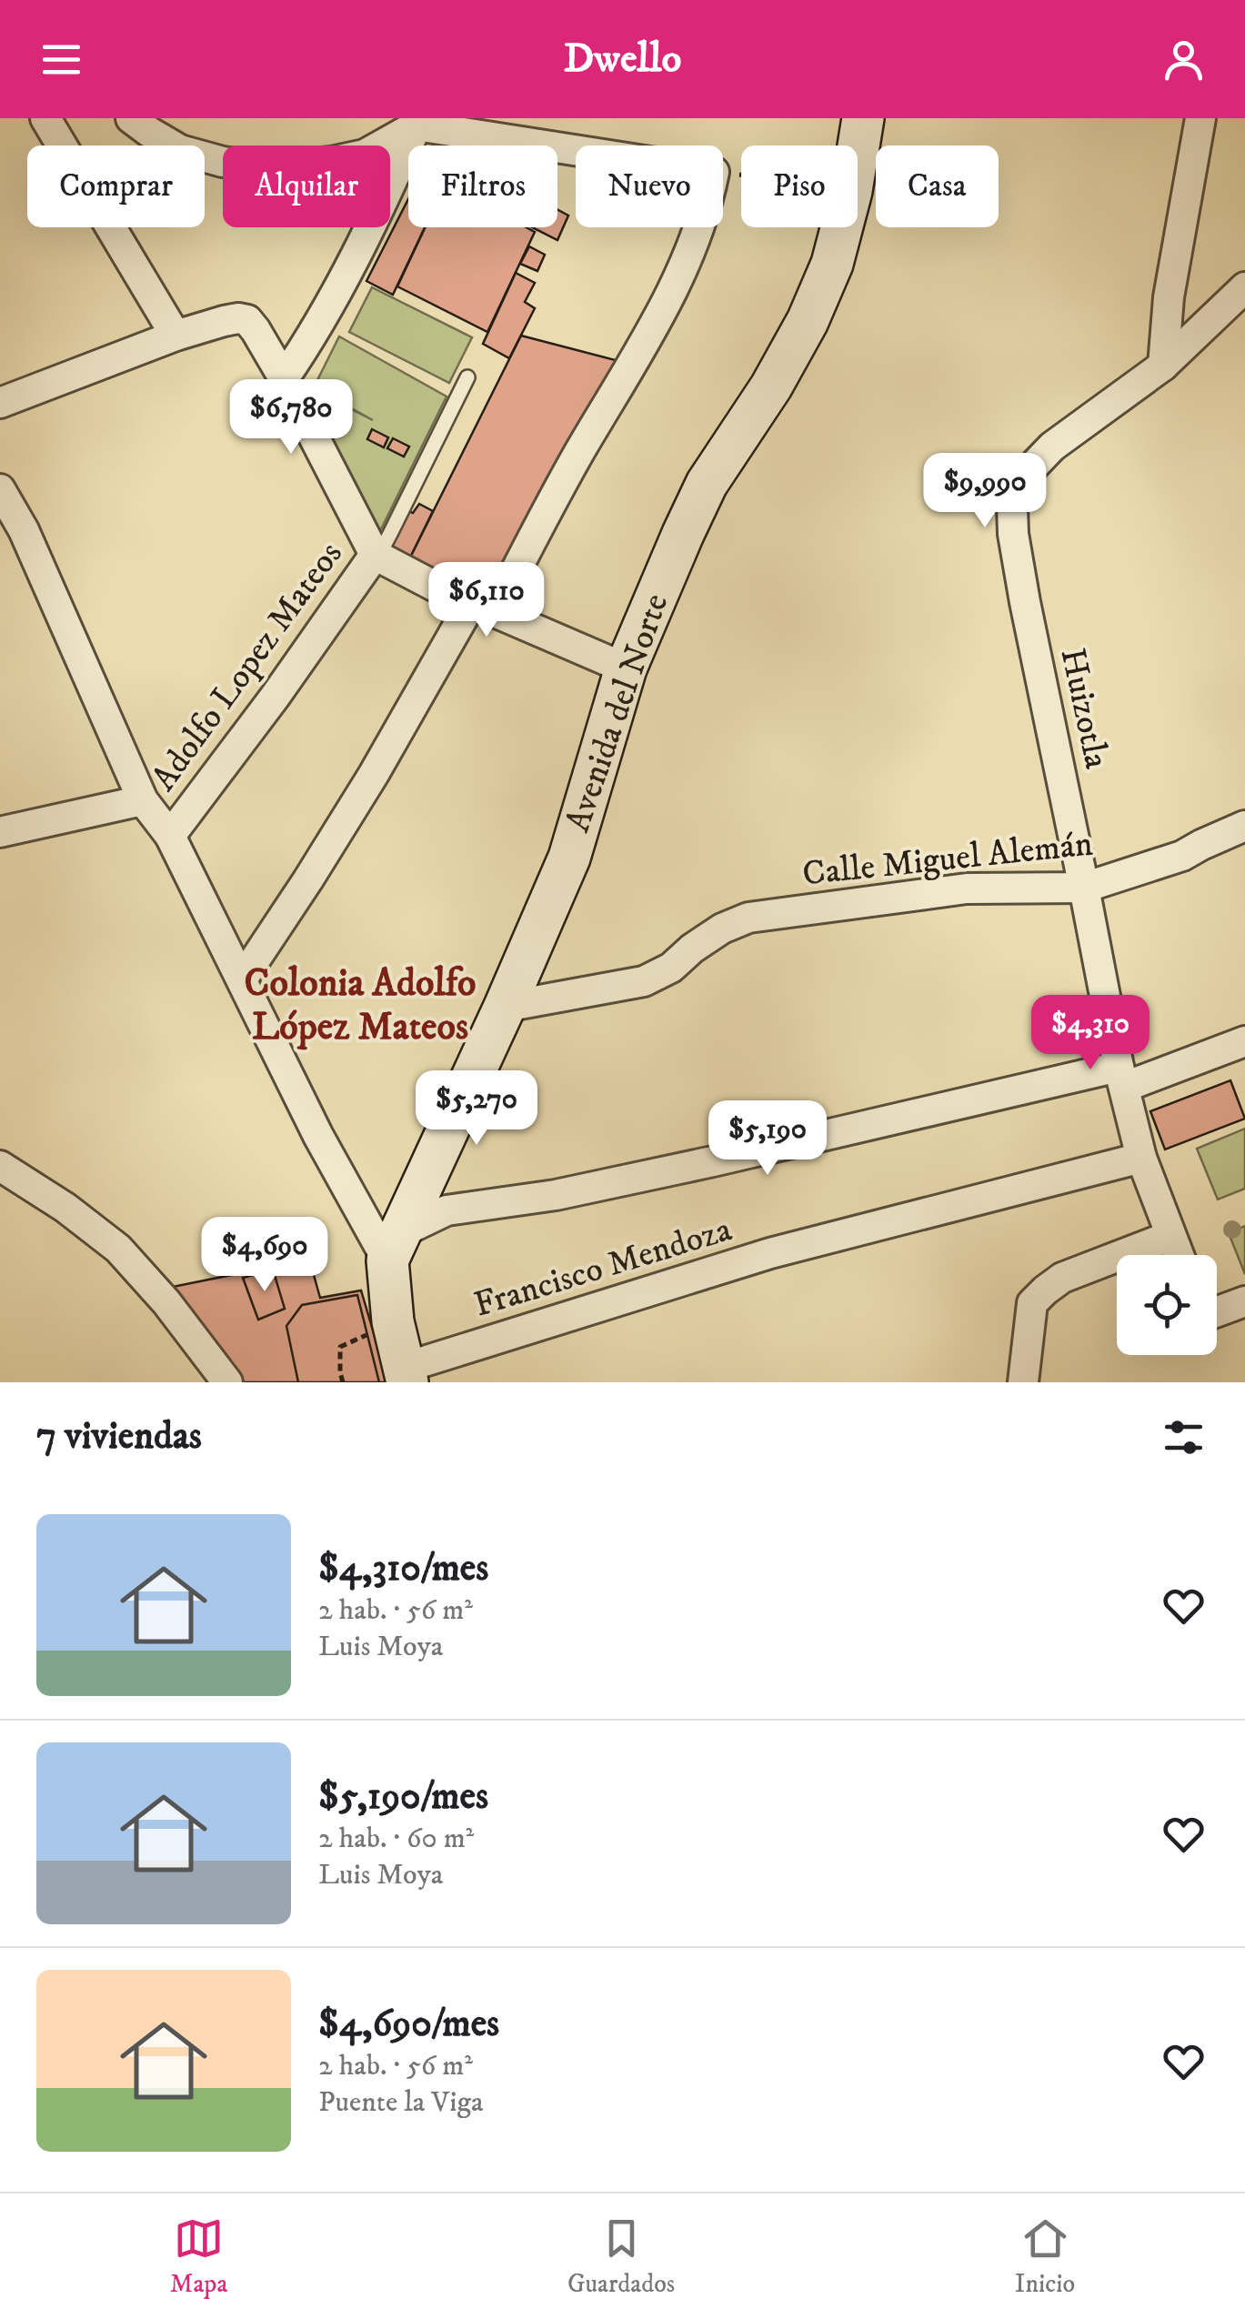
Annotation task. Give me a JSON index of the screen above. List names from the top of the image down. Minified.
{"streets":{"street":["Adolfo Lopez Mateos","Huizotla","Avenida del Norte","Calle Miguel Alemán","Francisco Mendoza"]},"crossings":[["Huizotla","Calle Miguel Alemán"],["Huizotla","Francisco Mendoza"],["Avenida del Norte","Calle Miguel Alemán"]],"districts":["Colonia Adolfo López Mateos"],"page":{"header":"Dwello","chip":["Comprar","Alquilar","Filtros","Nuevo","Piso","Casa"],"price":["$6,780","$9,990","$6,110","$4,310","$5,270","$5,190","$4,690"],"heading":"7 viviendas","list":[{"name":"$4,310/mes","note":"2 hab. · 56 m² · Luis Moya"},{"name":"$5,190/mes","note":"2 hab. · 60 m² · Luis Moya"},{"name":"$4,690/mes","note":"2 hab. · 56 m² · Puente la Viga"}],"tabs":["Mapa","Guardados","Inicio"]}}
